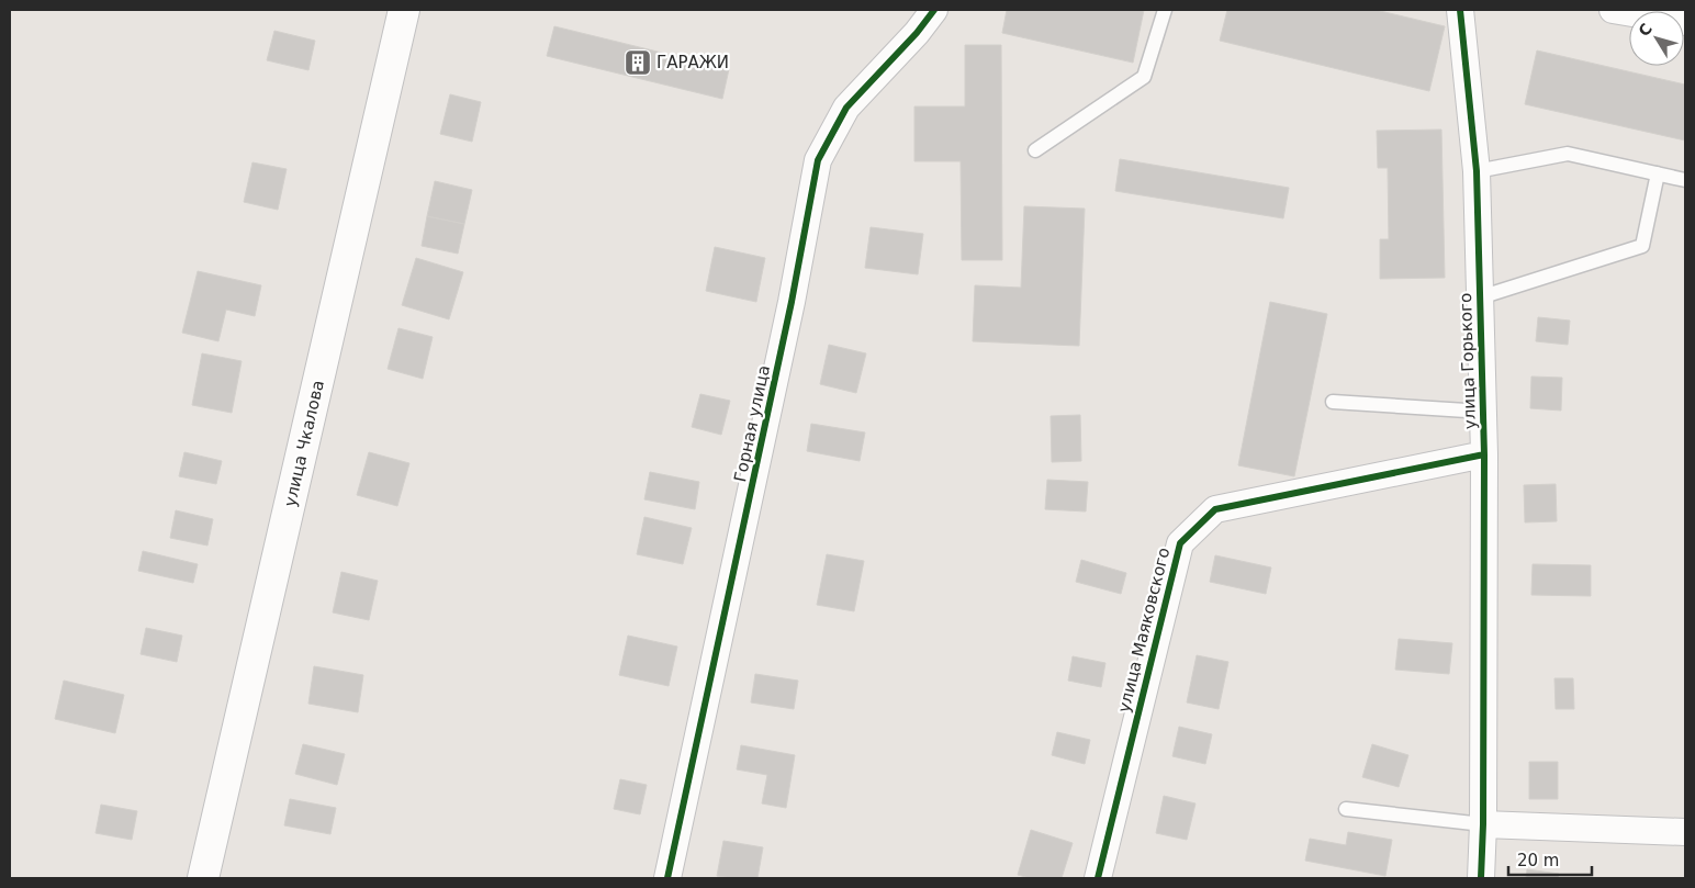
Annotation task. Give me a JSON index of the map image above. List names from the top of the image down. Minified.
{"streets":{"main road":["улица Чкалова"],"street":["улица Горького","Горная улица","улица Маяковского"]},"crossings":[["улица Горького","улица Маяковского"]],"places":{"building":["ГАРАЖИ"]},"scale_bar":"20 m","north":"top left"}
